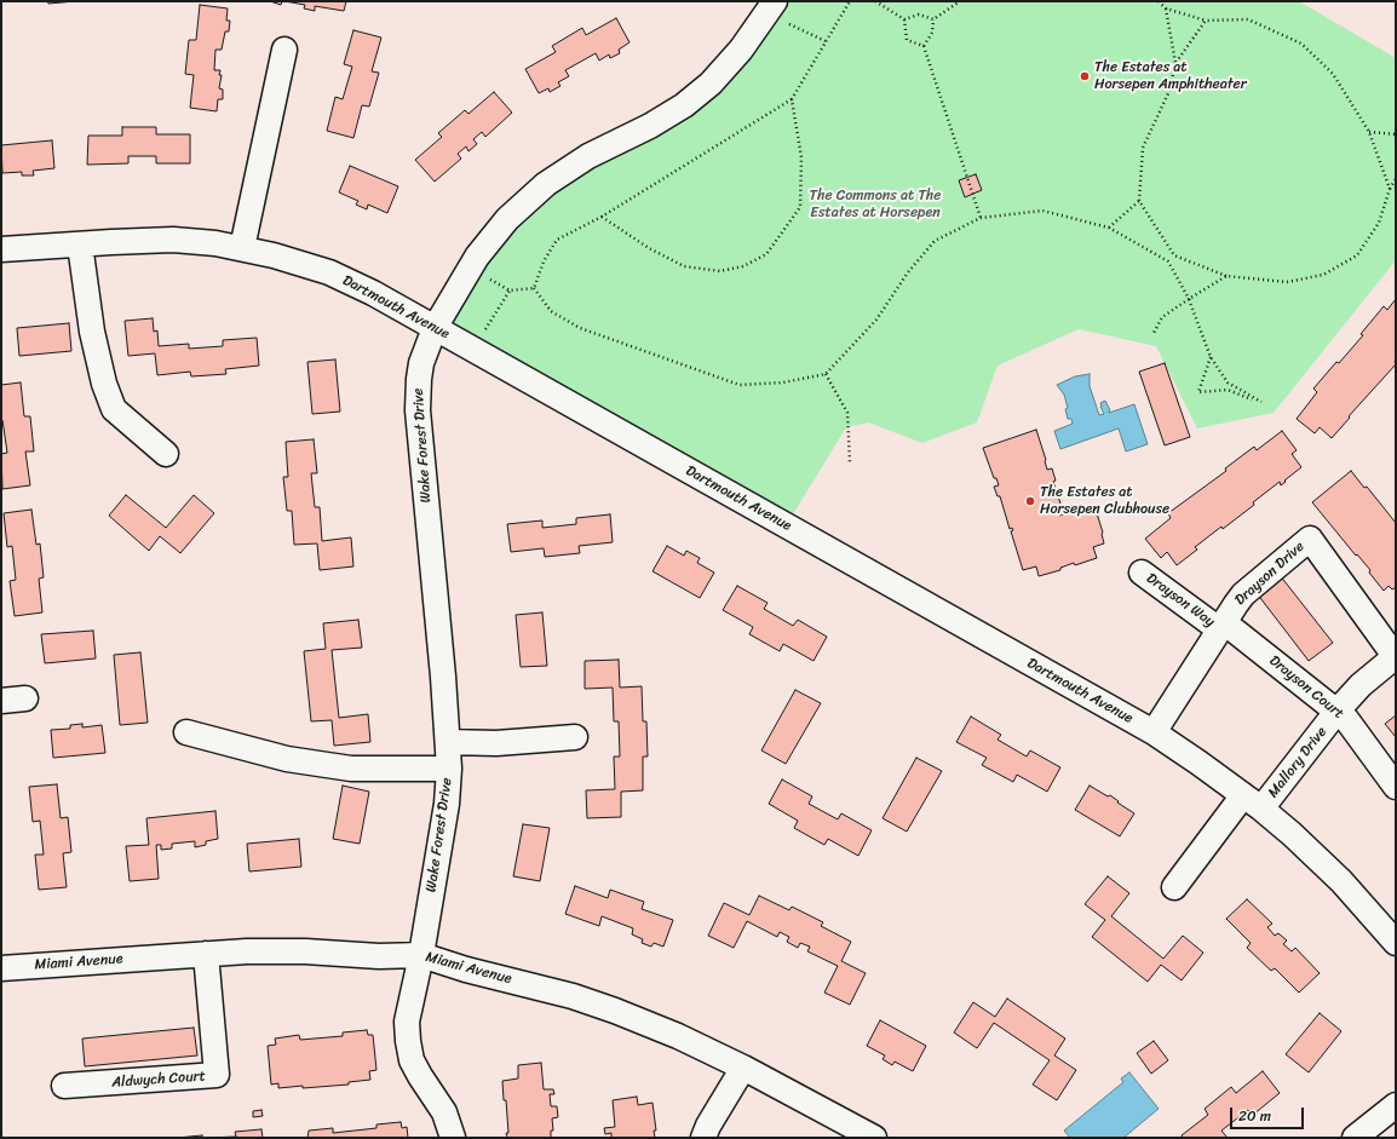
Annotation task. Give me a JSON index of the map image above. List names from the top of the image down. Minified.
{"streets":{"street":["Dartmouth Avenue","Wake Forest Drive","Drayson Drive","Drayson Way","Drayson Court","Mallory Drive","Miami Avenue","Aldwych Court"]},"crossings":[["Dartmouth Avenue","Wake Forest Drive"],["Dartmouth Avenue","Drayson Drive"],["Dartmouth Avenue","Mallory Drive"],["Wake Forest Drive","Miami Avenue"],["Drayson Drive","Drayson Way"],["Drayson Drive","Drayson Court"],["Drayson Drive","Mallory Drive"],["Drayson Way","Drayson Court"],["Drayson Court","Mallory Drive"],["Miami Avenue","Aldwych Court"]],"parks":["The Commons at The Estates at Horsepen"],"places":["The Estates at Horsepen Amphitheater","The Estates at Horsepen Clubhouse"],"scale_bar":"20 m"}
